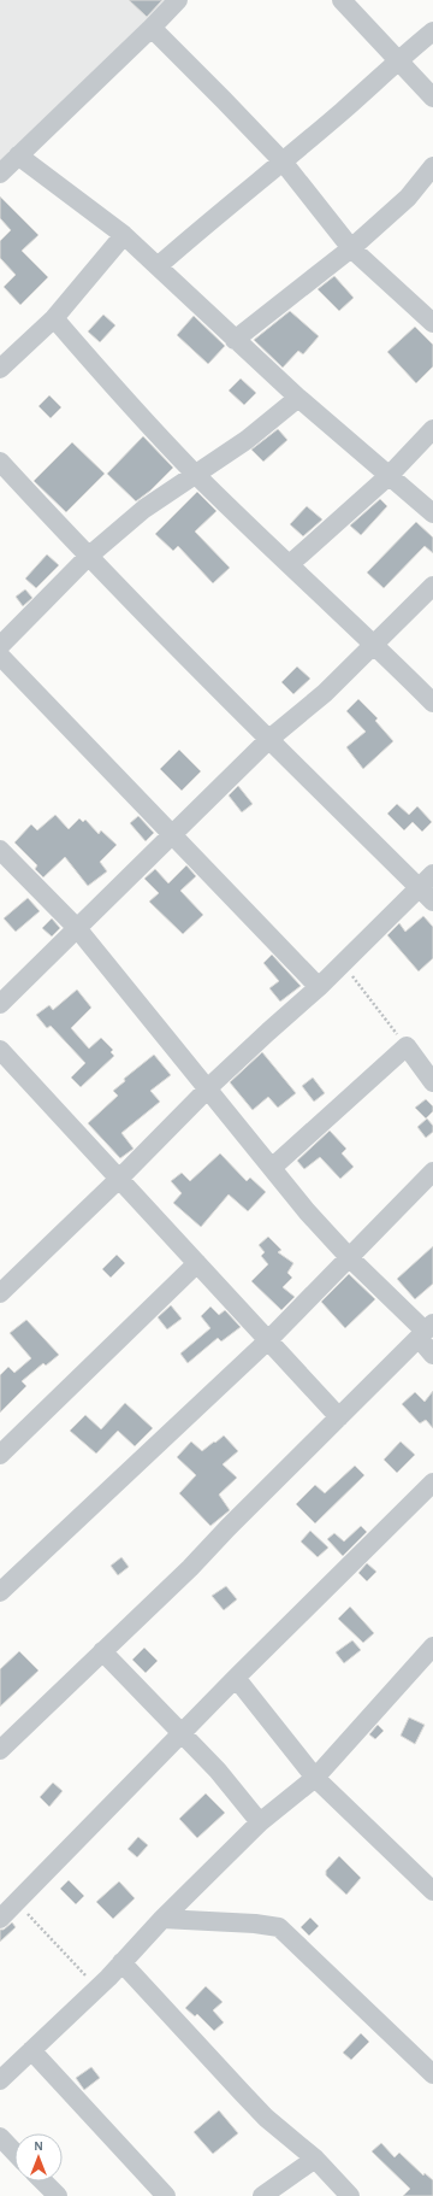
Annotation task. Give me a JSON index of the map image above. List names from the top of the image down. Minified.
{"north":"top"}
